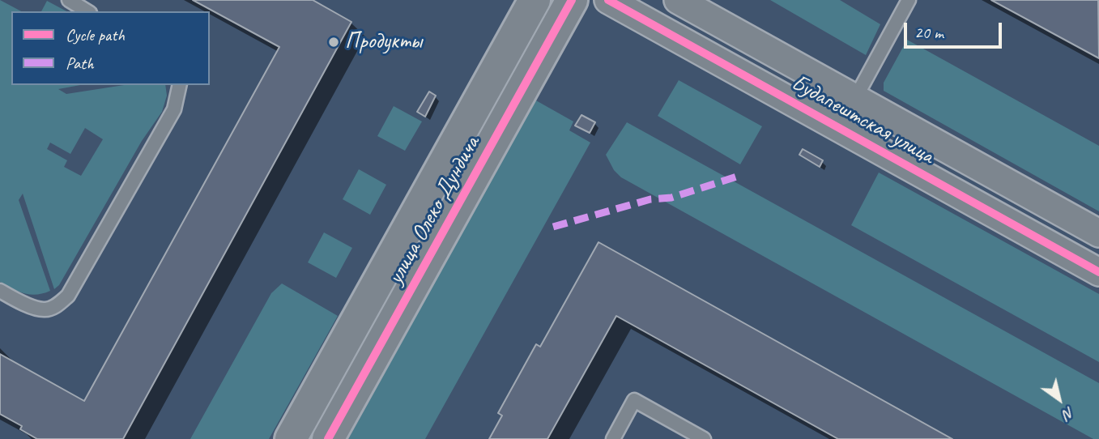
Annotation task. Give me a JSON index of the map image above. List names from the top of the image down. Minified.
{"streets":{"street":["Будапештская улица","улица Олеко Дундича"]},"places":["Продукты"],"legend":["Cycle path","Path"],"scale_bar":"20 m","north":"bottom right"}
